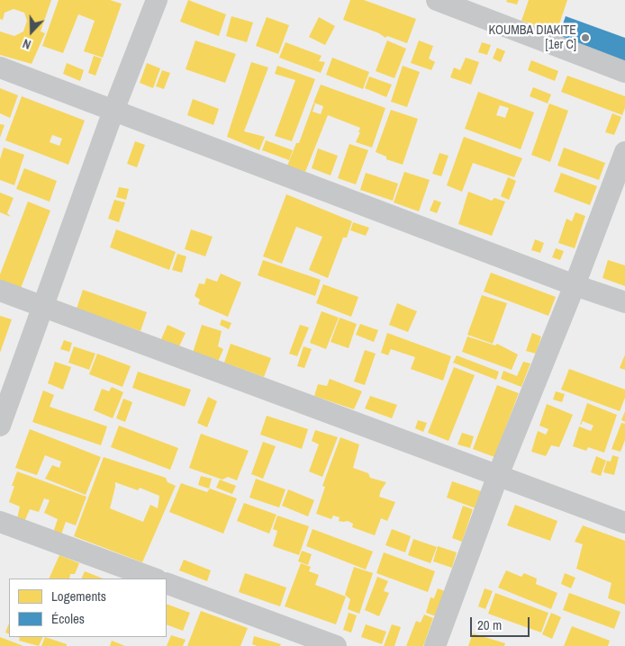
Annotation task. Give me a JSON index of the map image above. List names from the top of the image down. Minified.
{"places":["KOUMBA DIAKITE [1er C]"],"legend":["Logements","Écoles"],"scale_bar":"20 m","north":"bottom"}
